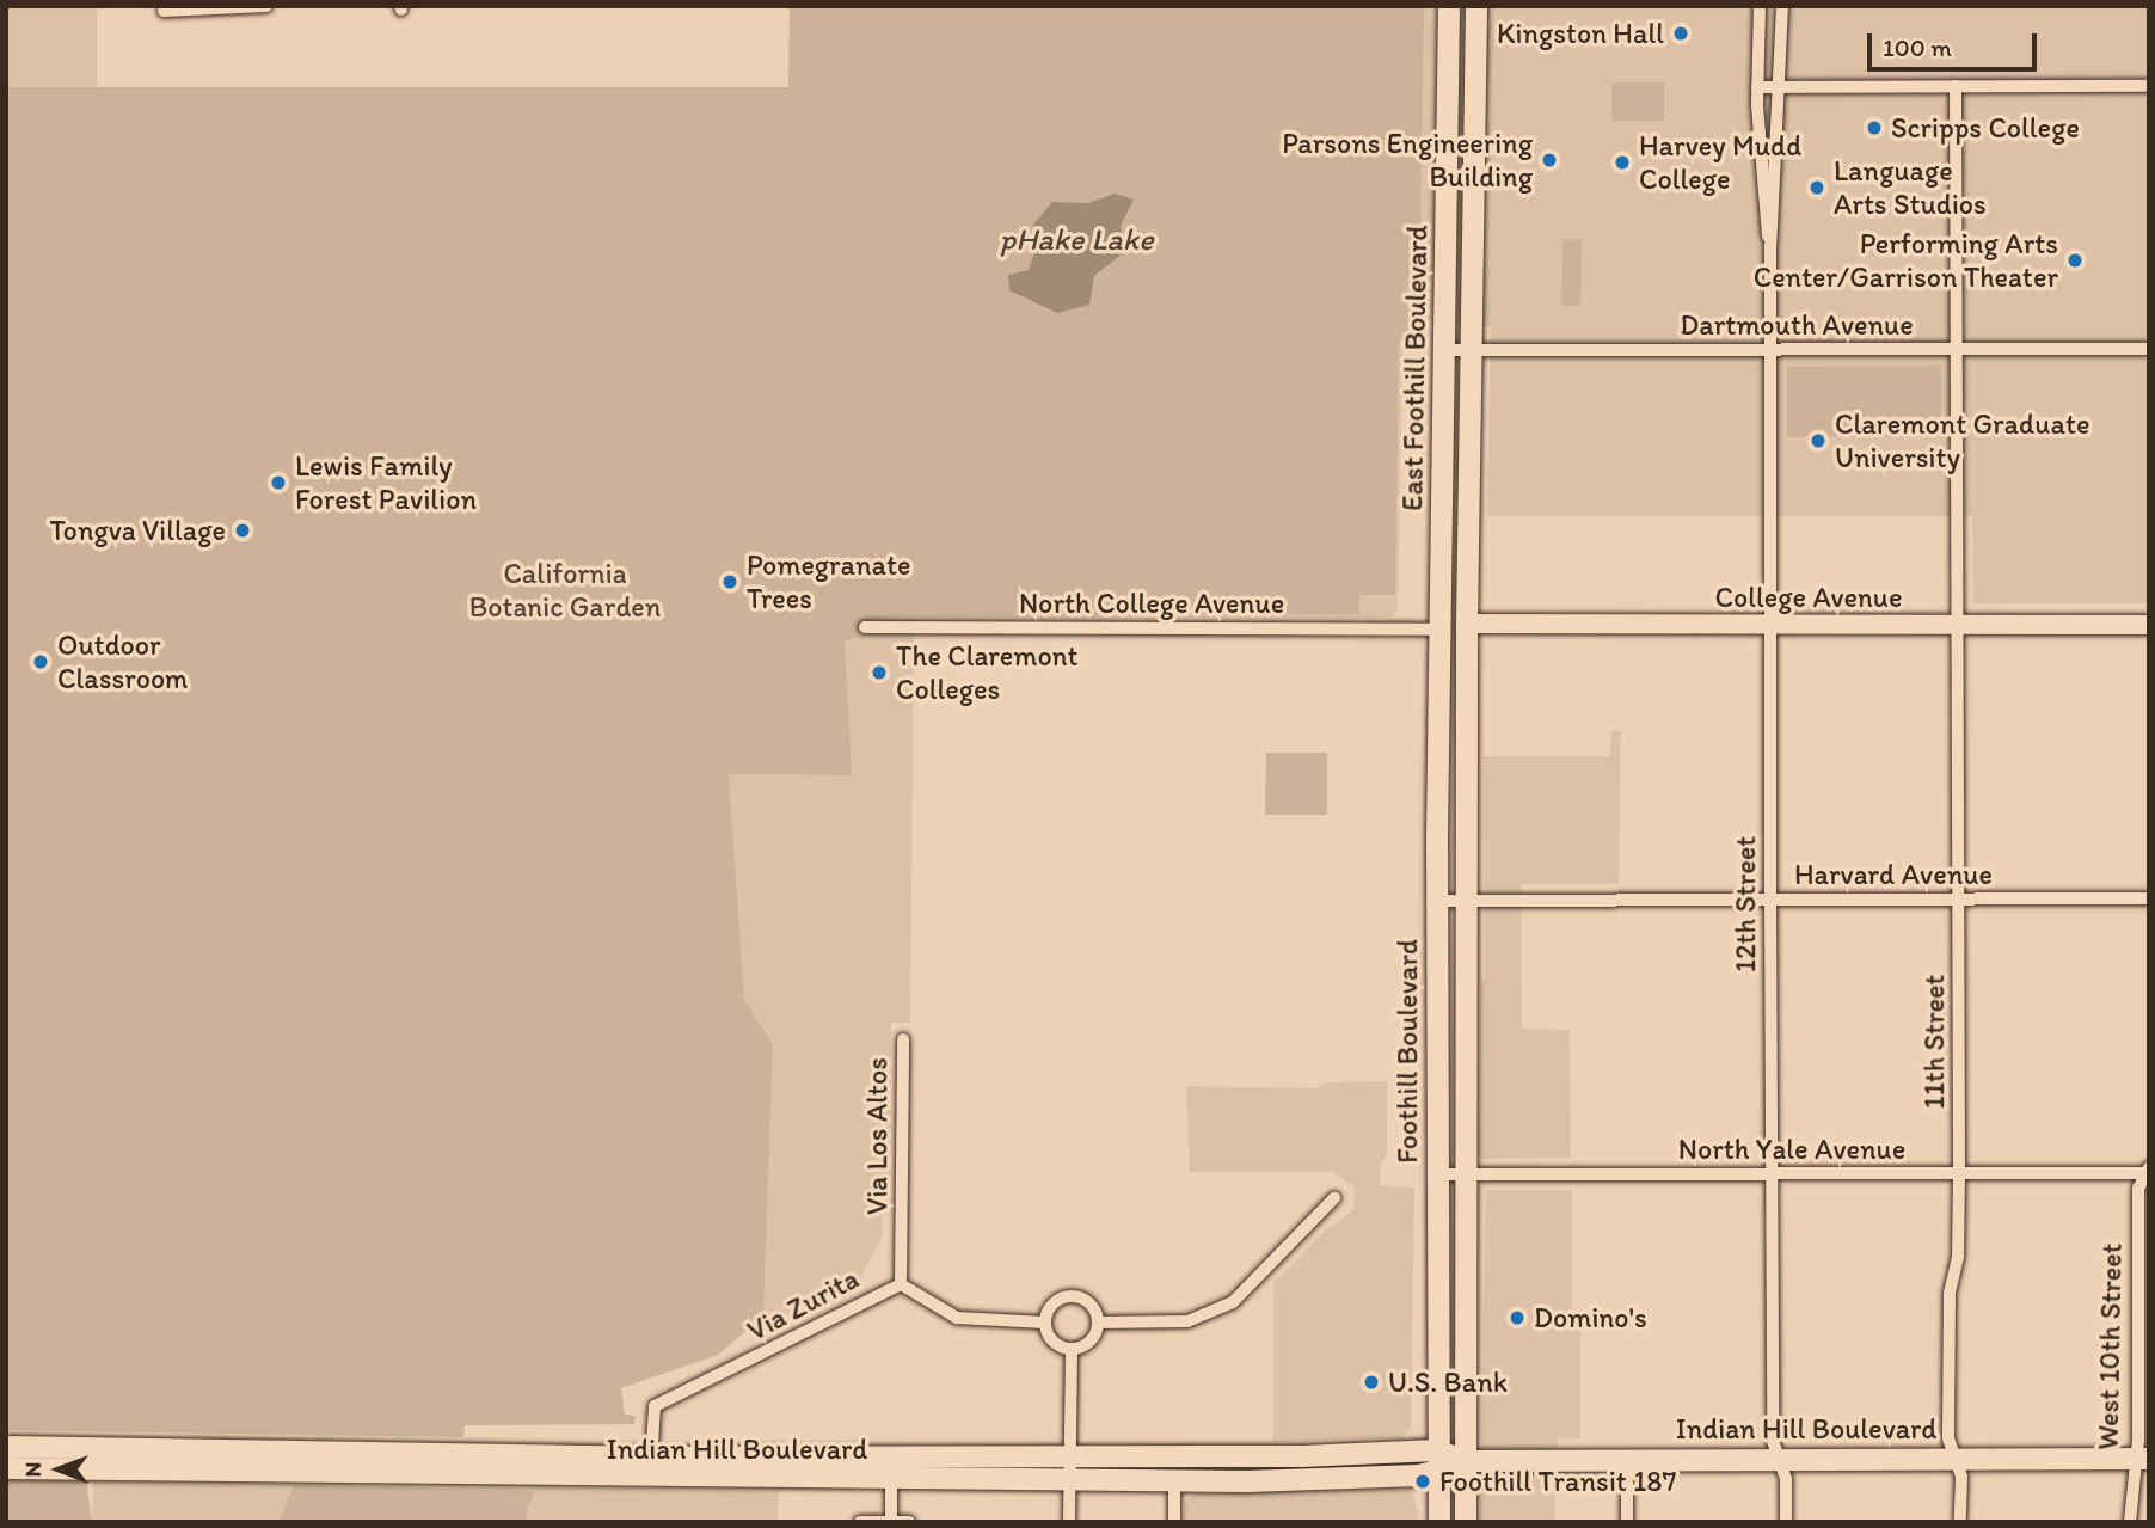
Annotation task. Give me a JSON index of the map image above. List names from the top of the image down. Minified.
{"streets":{"main road":["East Foothill Boulevard","Foothill Boulevard","Indian Hill Boulevard"],"street":["Dartmouth Avenue","College Avenue","North College Avenue","Harvard Avenue","12th Street","11th Street","Via Los Altos","North Yale Avenue","Via Zurita","West 10th Street"]},"crossings":[["Dartmouth Avenue","East Foothill Boulevard"],["Dartmouth Avenue","12th Street"],["Dartmouth Avenue","11th Street"],["East Foothill Boulevard","College Avenue"],["East Foothill Boulevard","North College Avenue"],["East Foothill Boulevard","Foothill Boulevard"],["College Avenue","12th Street"],["College Avenue","11th Street"],["College Avenue","Foothill Boulevard"],["North College Avenue","Foothill Boulevard"],["Harvard Avenue","12th Street"],["Harvard Avenue","11th Street"],["Harvard Avenue","Foothill Boulevard"],["12th Street","North Yale Avenue"],["12th Street","Indian Hill Boulevard"],["11th Street","North Yale Avenue"],["11th Street","Indian Hill Boulevard"],["Foothill Boulevard","North Yale Avenue"],["Foothill Boulevard","Indian Hill Boulevard"],["Via Los Altos","Via Zurita"],["North Yale Avenue","West 10th Street"],["Via Zurita","Indian Hill Boulevard"],["West 10th Street","Indian Hill Boulevard"]],"water":["pHake Lake"],"parks":["California Botanic Garden"],"places":["Kingston Hall","Scripps College","Parsons Engineering Building","Harvey Mudd College","Language Arts Studios","Performing Arts Center/Garrison Theater","Claremont Graduate University","Lewis Family Forest Pavilion","Tongva Village","Pomegranate Trees","Outdoor Classroom","The Claremont Colleges","Domino's","U.S. Bank","Foothill Transit 187"],"scale_bar":"100 m","north":"left"}
